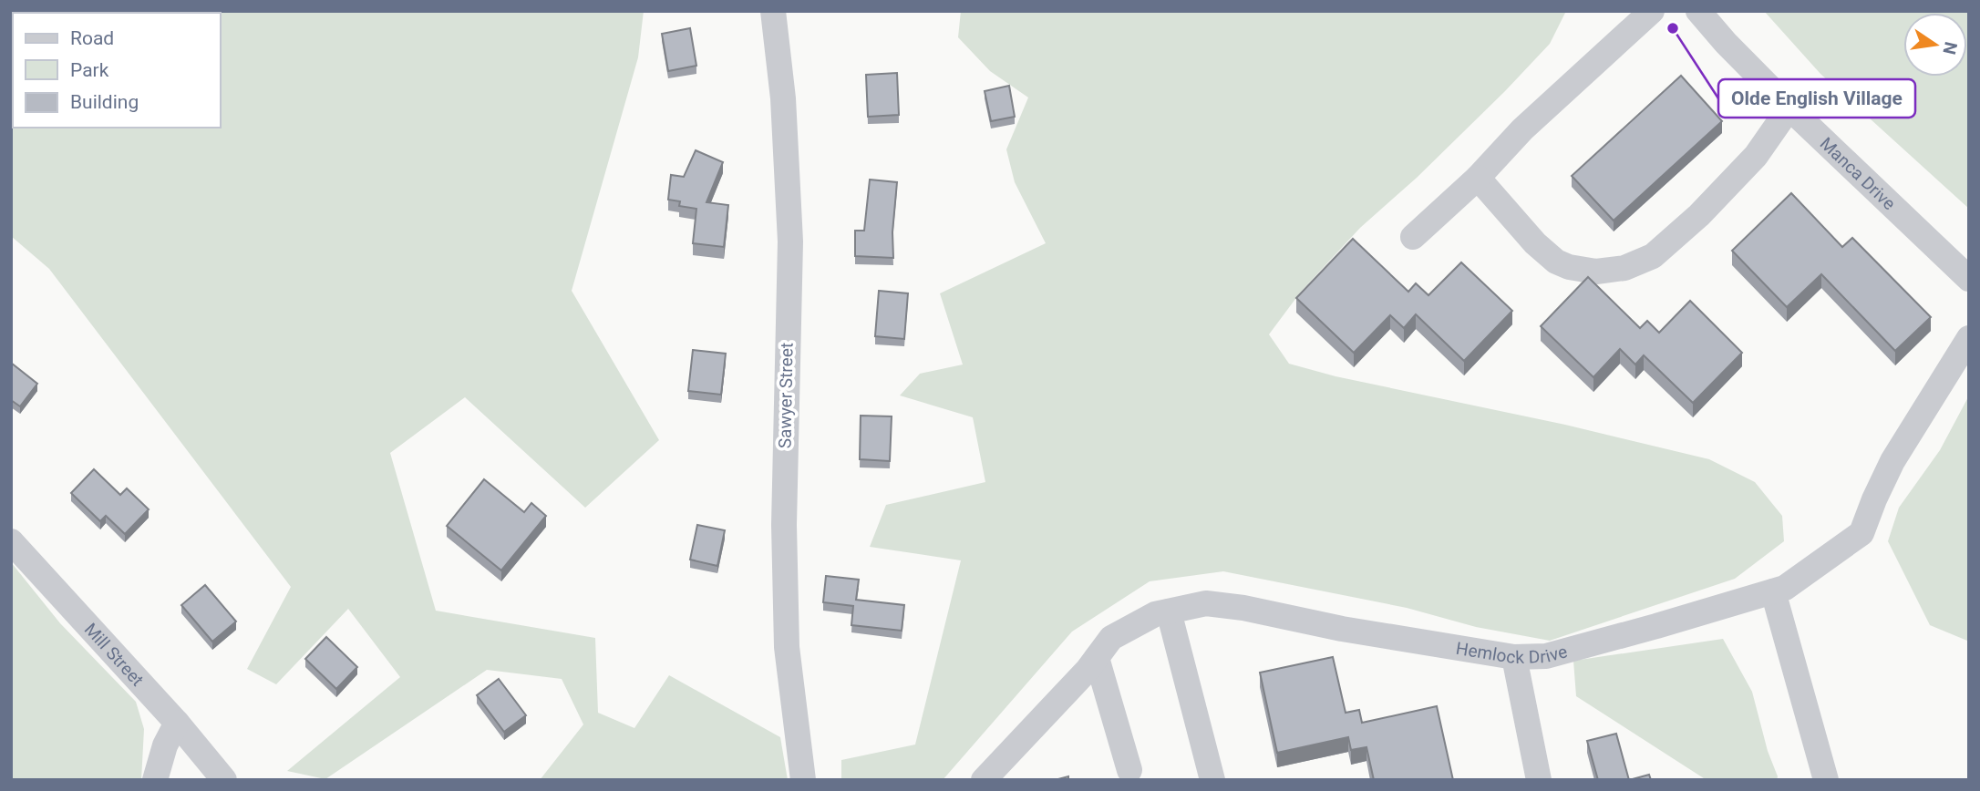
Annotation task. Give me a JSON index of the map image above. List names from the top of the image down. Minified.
{"streets":{"street":["Manca Drive","Sawyer Street","Hemlock Drive","Mill Street"]},"places":["Olde English Village"],"legend":["Road","Park","Building"],"north":"right"}
